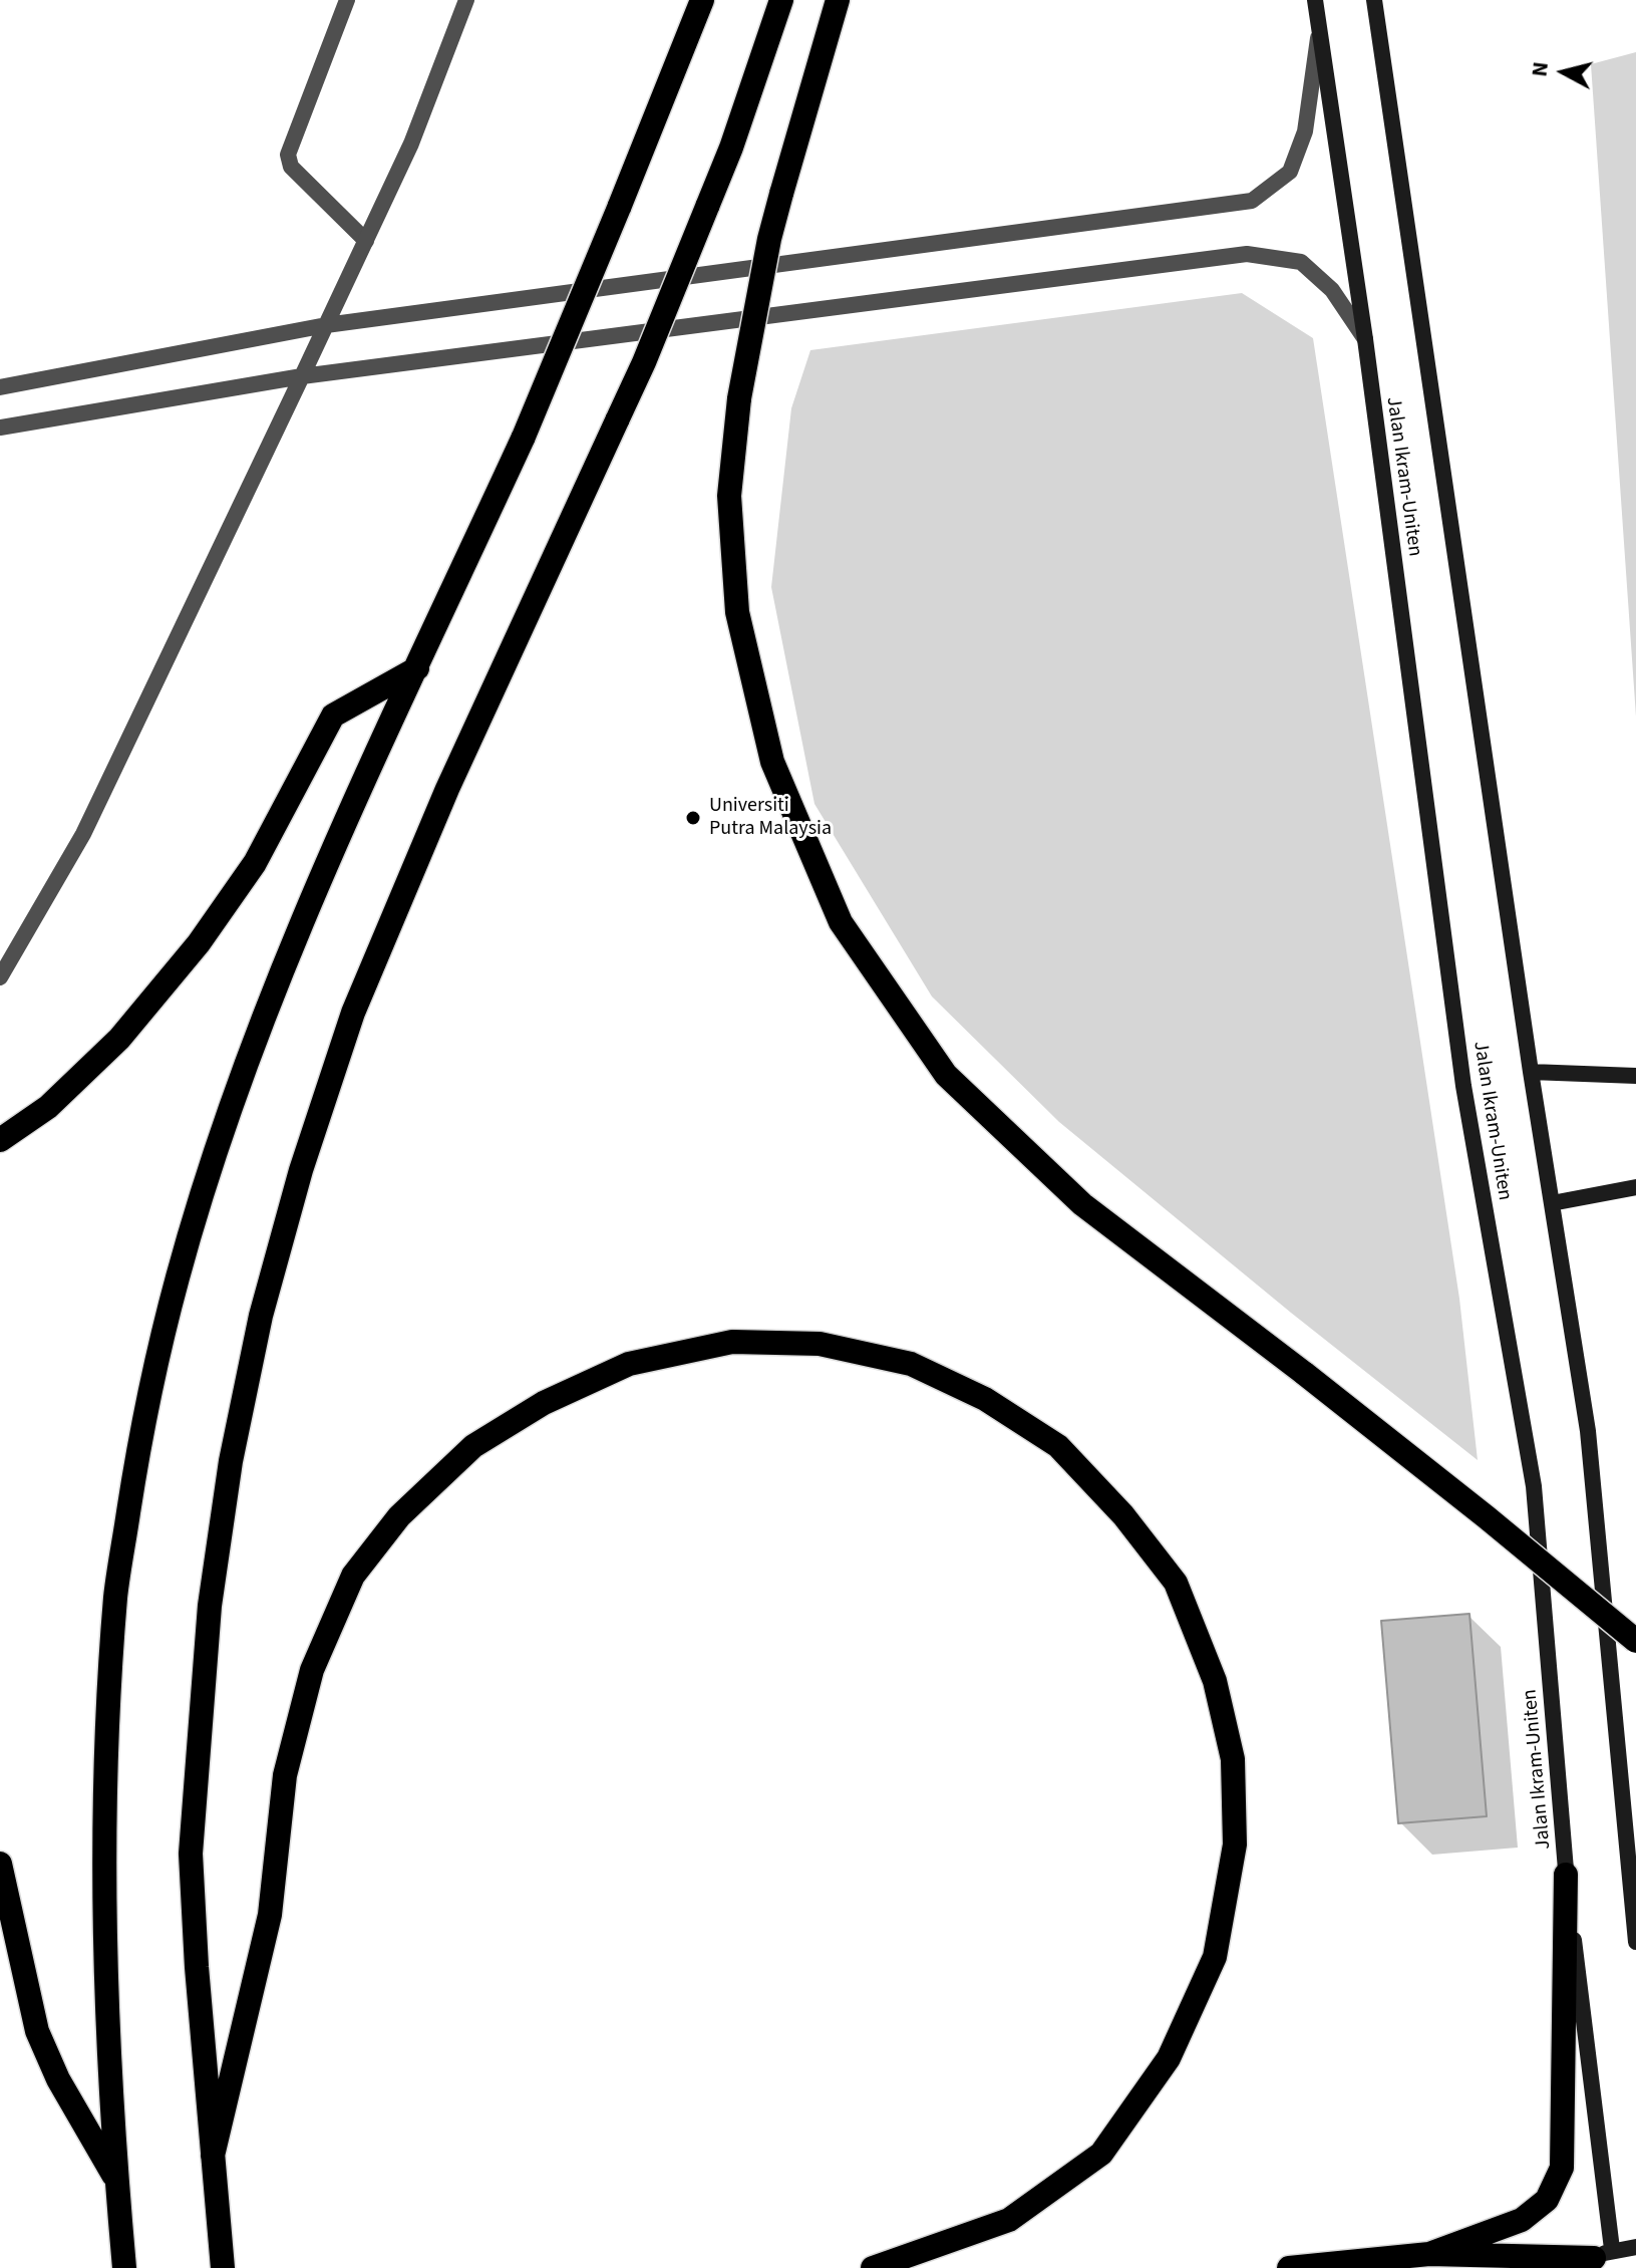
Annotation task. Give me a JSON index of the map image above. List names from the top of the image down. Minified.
{"streets":{"main road":["Jalan Ikram-Uniten"]},"places":["Universiti Putra Malaysia"],"north":"left"}
